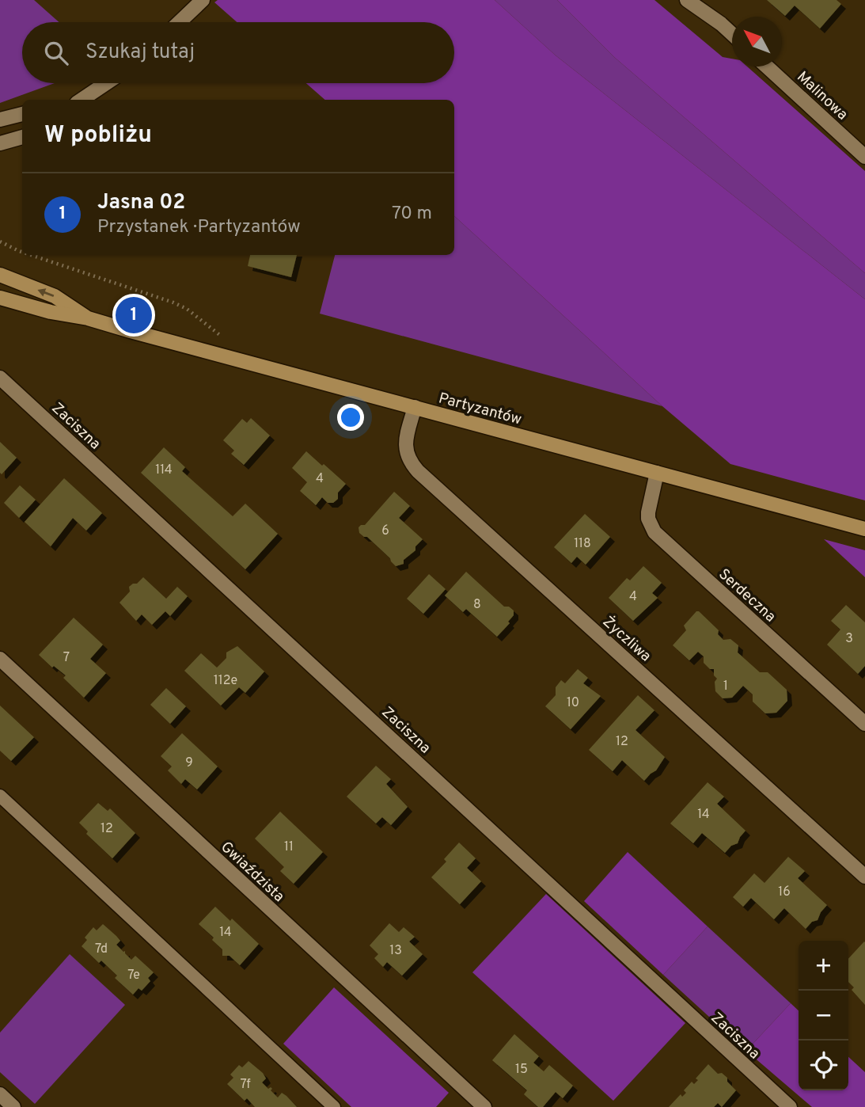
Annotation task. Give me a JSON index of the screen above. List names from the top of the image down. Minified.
{"streets":{"street":["Malinowa","Partyzantów","Zaciszna","Serdeczna","Życzliwa","Gwiaździsta"]},"crossings":[["Partyzantów","Serdeczna"],["Partyzantów","Życzliwa"]],"house_numbers":["114","4","6","118","4","8","3","7","112e","1","10","12","9","14","12","11","16","14","7d","13","7e","15","7f"],"north":"top left","page":{"search":"Szukaj tutaj","heading":"W pobliżu","list":[{"mark":"1","name":"Jasna 02","note":"Przystanek · Partyzantów","value":"70 m"}],"pins":"1","map_buttons":["+","−"]}}
